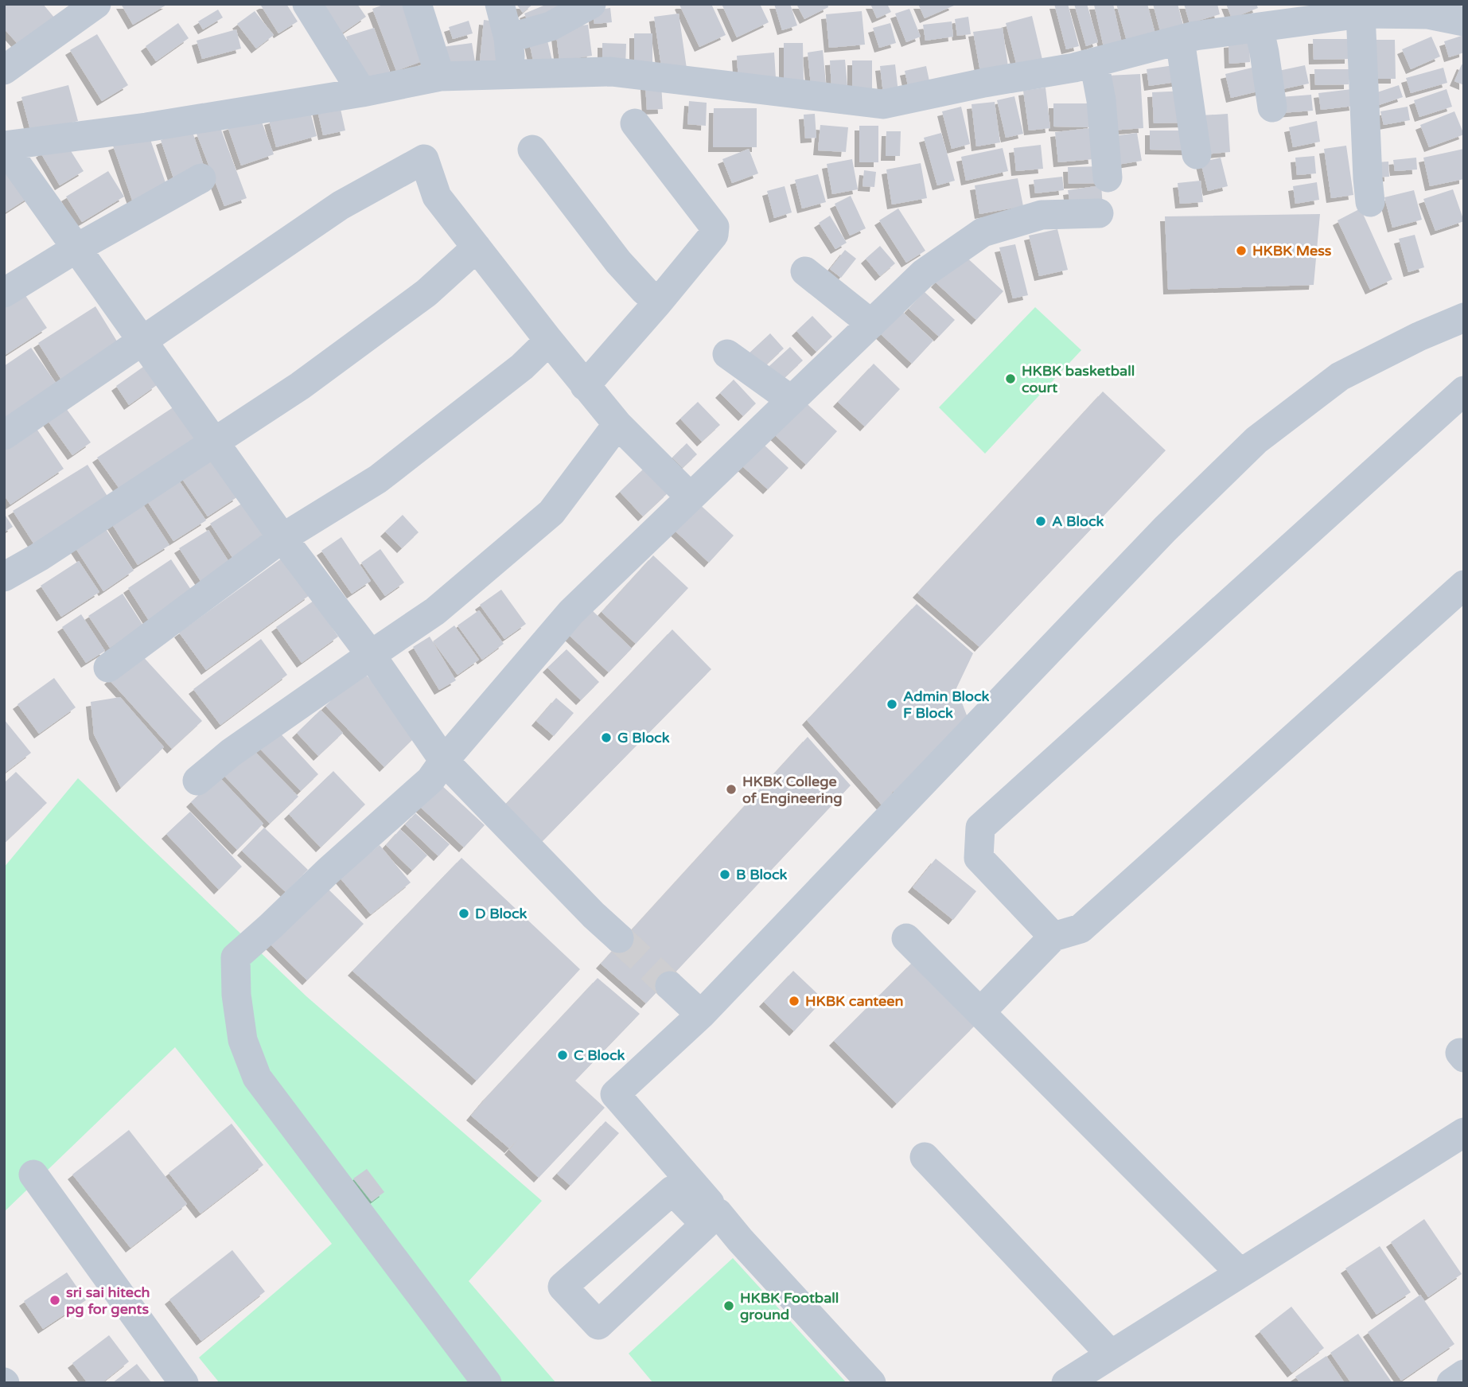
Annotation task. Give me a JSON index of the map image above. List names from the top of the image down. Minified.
{"places":["HKBK Mess","HKBK basketball court","A Block","Admin Block F Block","G Block","HKBK College of Engineering","B Block","D Block","HKBK canteen","C Block","sri sai hitech pg for gents","HKBK Football ground"]}
